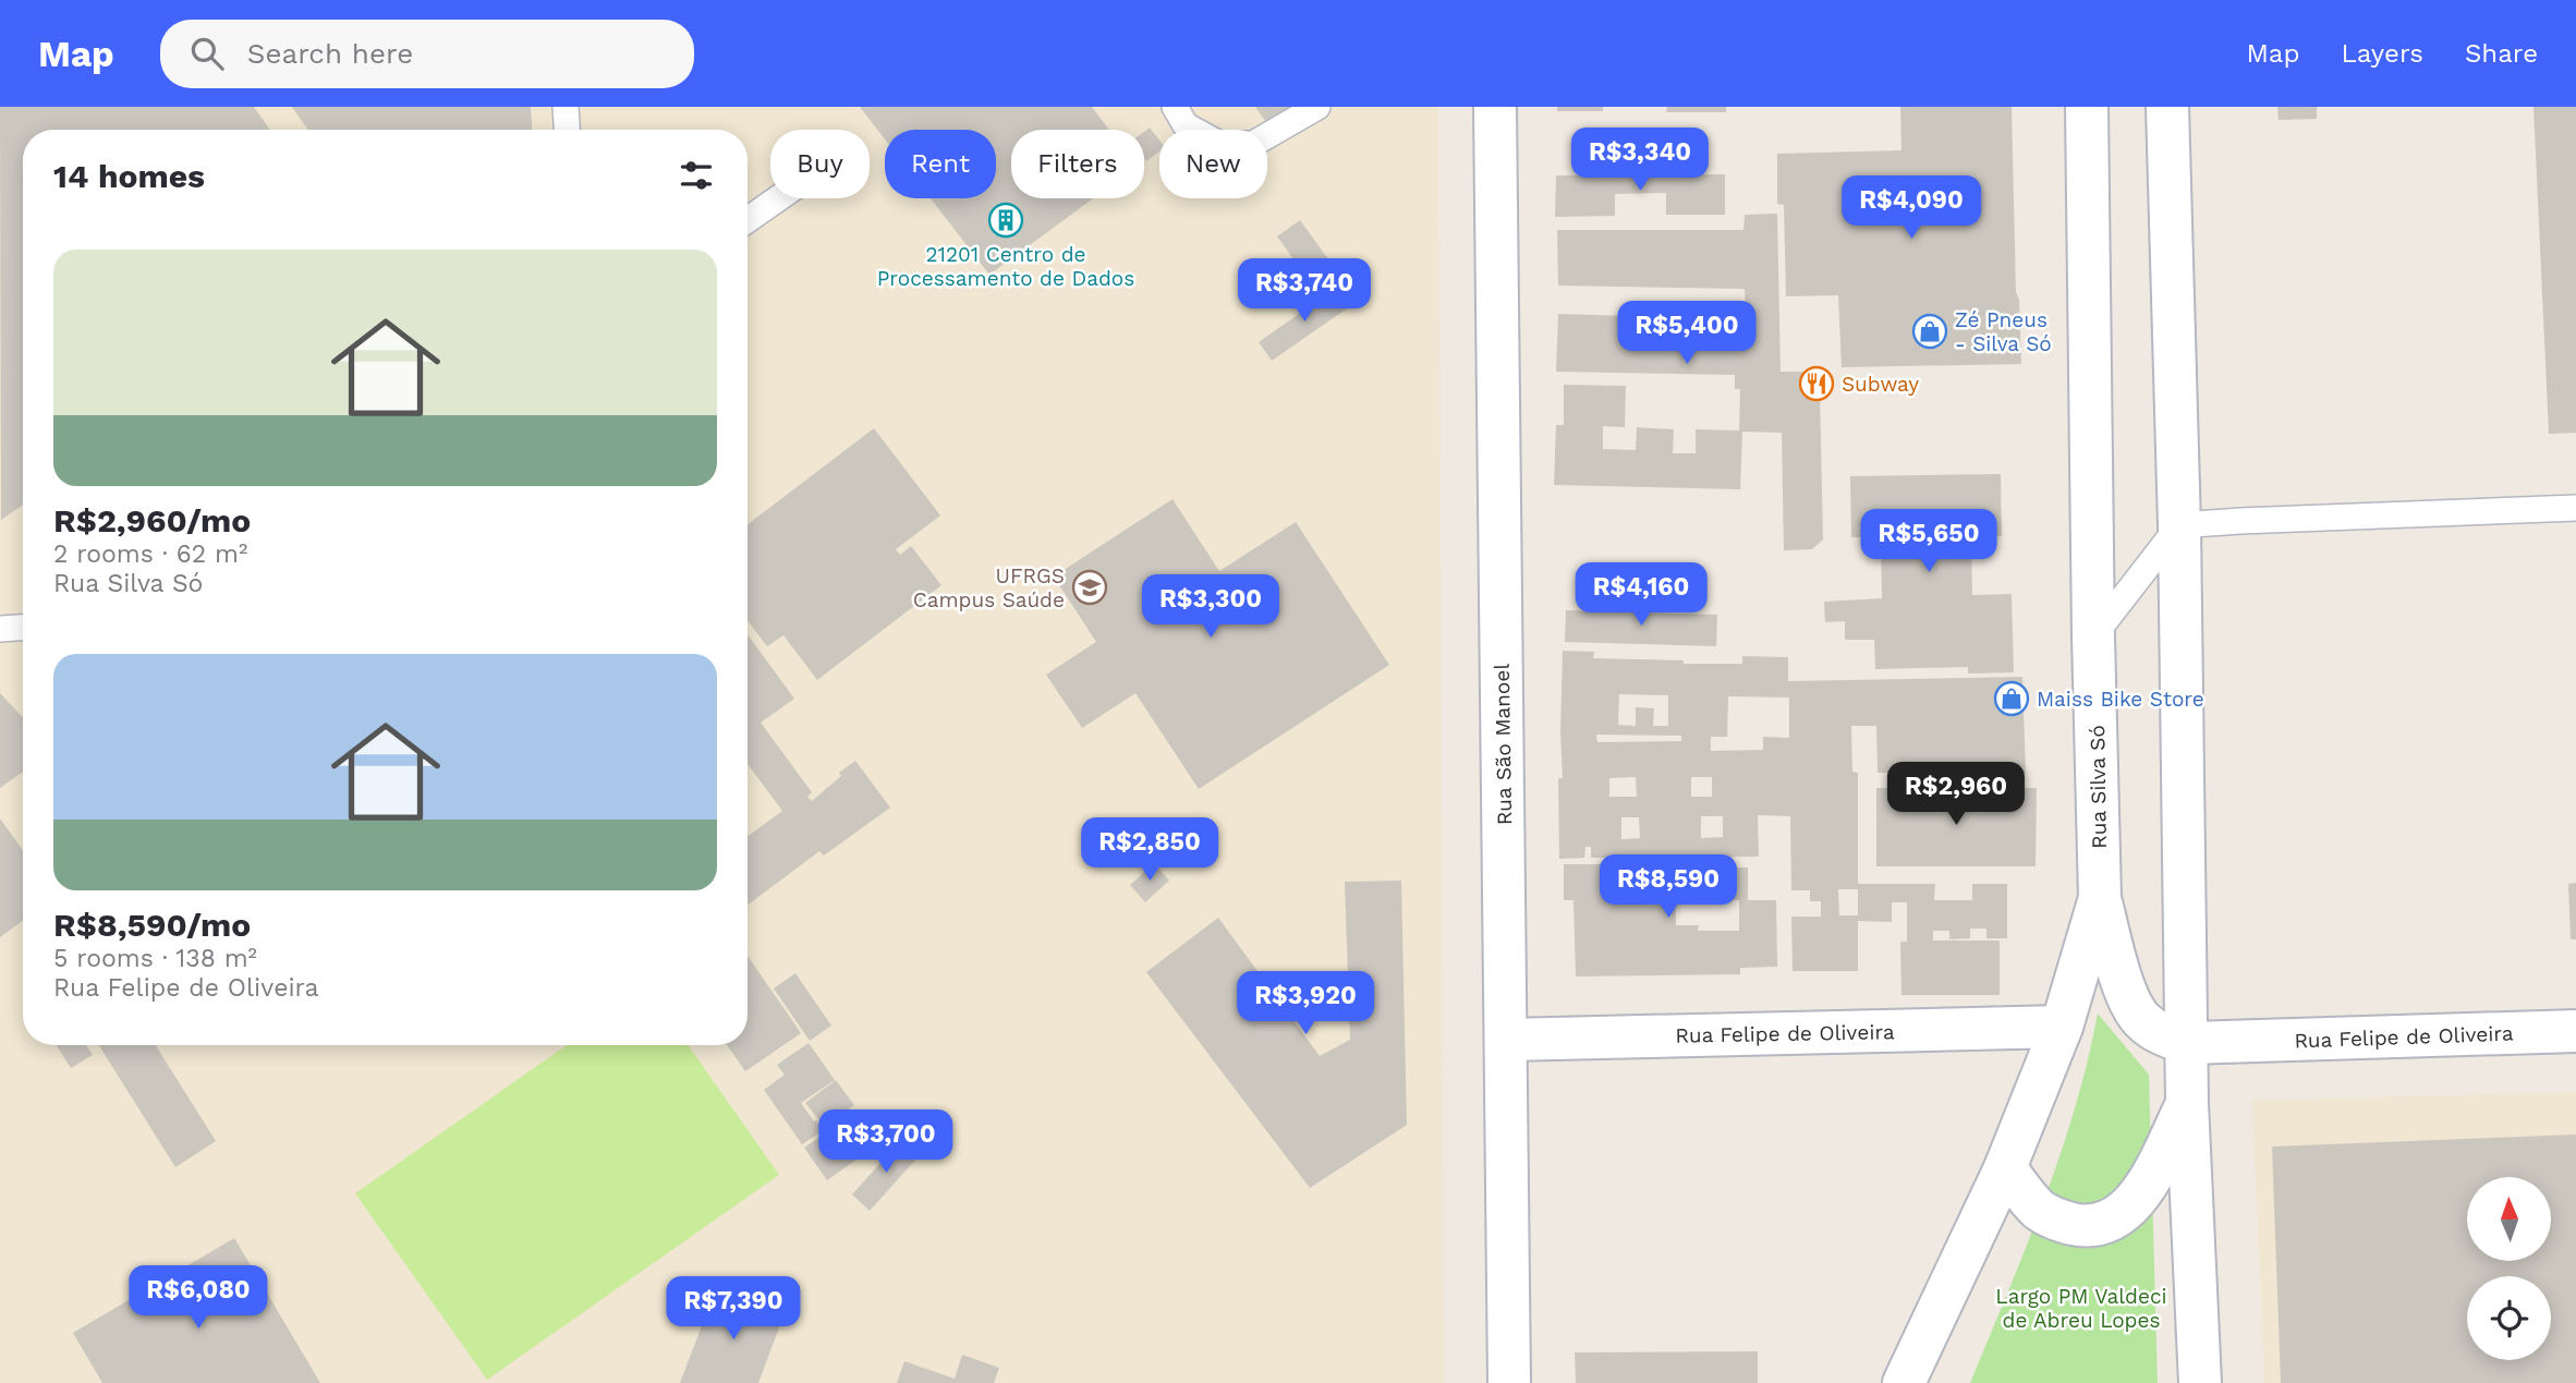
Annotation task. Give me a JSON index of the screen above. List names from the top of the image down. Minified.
{"streets":{"main road":["Rua São Manoel","Rua Silva Só","Rua Felipe de Oliveira"]},"crossings":[["Rua São Manoel","Rua Felipe de Oliveira"],["Rua Silva Só","Rua Felipe de Oliveira"]],"parks":["Largo PM Valdeci de Abreu Lopes"],"places":{"building":["21201 Centro de Processamento de Dados"],"shop":["Zé Pneus - Silva Só","Maiss Bike Store"],"restaurant":["Subway"],"school or university":["UFRGS Campus Saúde"]},"north":"top","page":{"header":"Map","search":"Search here","nav":["Map","Layers","Share"],"price":["R$3,340","R$4,090","R$3,740","R$5,400","R$5,650","R$4,160","R$3,300","R$2,960","R$2,850","R$8,590","R$3,920","R$3,700","R$6,080","R$7,390"],"chip":["Buy","Rent","Filters","New"],"heading":"14 homes","list":[{"name":"R$2,960/mo","note":"2 rooms · 62 m² · Rua Silva Só"},{"name":"R$8,590/mo","note":"5 rooms · 138 m² · Rua Felipe de Oliveira"}]}}
